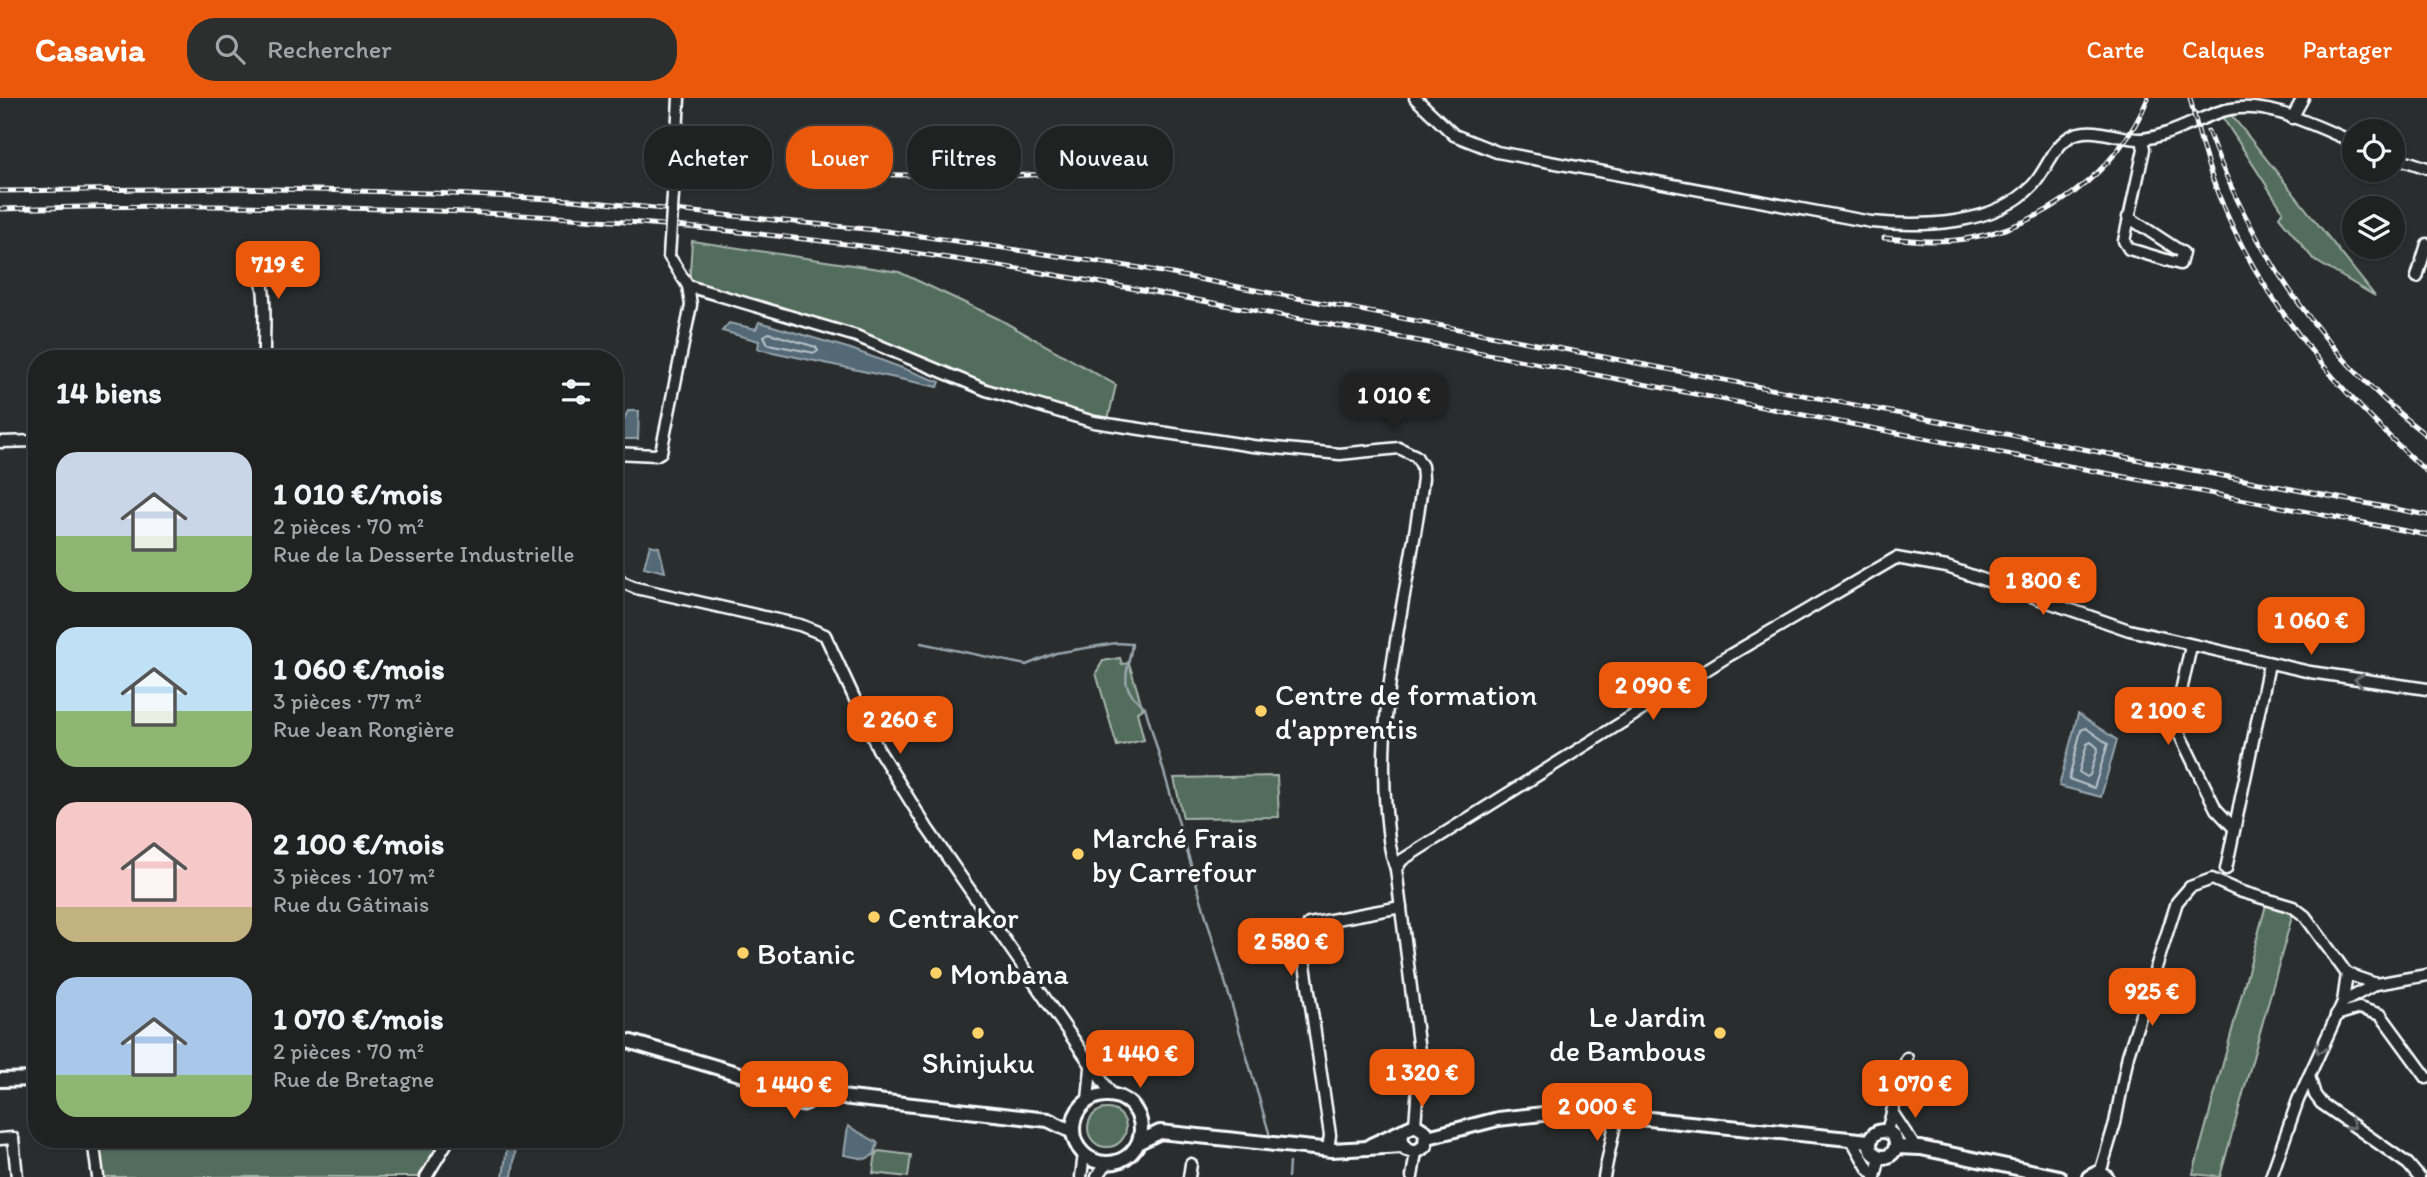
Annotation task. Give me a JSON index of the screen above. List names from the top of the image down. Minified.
{"places":["Centre de formation d'apprentis","Marché Frais by Carrefour","Centrakor","Botanic","Monbana","Shinjuku","Le Jardin de Bambous"],"page":{"header":"Casavia","search":"Rechercher","nav":["Carte","Calques","Partager"],"chip":["Acheter","Louer","Filtres","Nouveau"],"price":["719 €","1 010 €","1 800 €","1 060 €","2 090 €","2 100 €","2 260 €","2 580 €","925 €","1 440 €","1 320 €","1 070 €","1 440 €","2 000 €"],"heading":"14 biens","list":[{"name":"1 010 €/mois","note":"2 pièces · 70 m² · Rue de la Desserte Industrielle"},{"name":"1 060 €/mois","note":"3 pièces · 77 m² · Rue Jean Rongière"},{"name":"2 100 €/mois","note":"3 pièces · 107 m² · Rue du Gâtinais"},{"name":"1 070 €/mois","note":"2 pièces · 70 m² · Rue de Bretagne"}]}}
